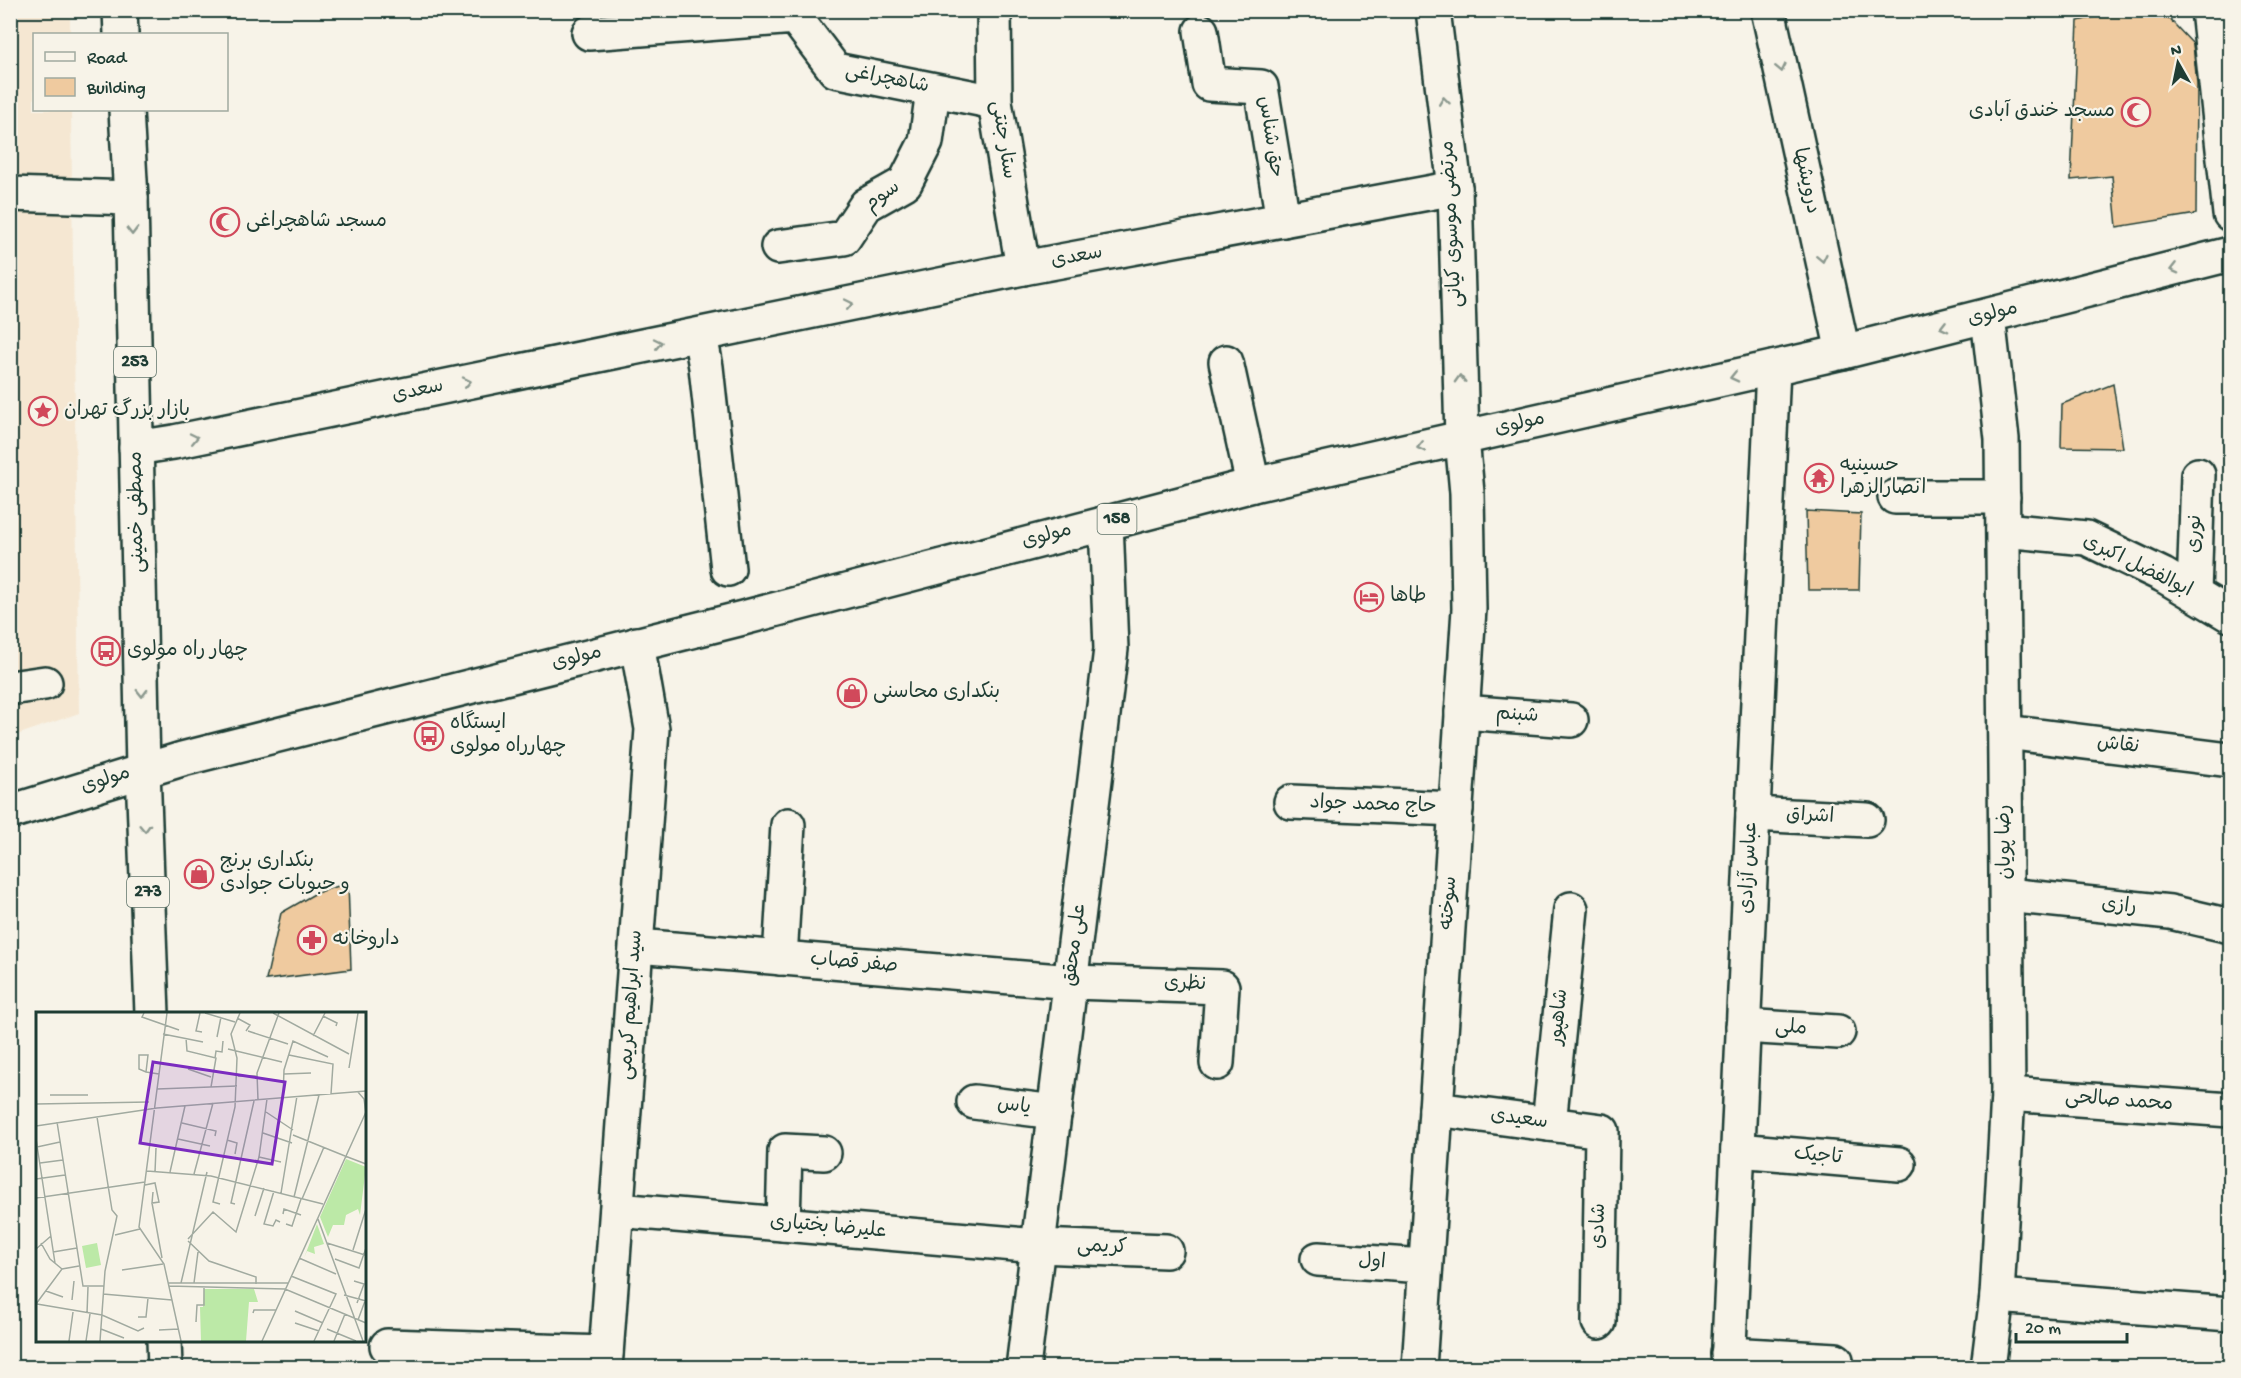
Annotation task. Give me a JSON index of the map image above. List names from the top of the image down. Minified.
{"streets":{"street":["شاهچراغی","حق شناس","ستار جنتی","درویشها","سوم","مرتضی موسوی کیانی","سعدی","مولوی","253","مصطفی خمینی","158","نوری","ابوالفضل اکبری","شبنم","نقاش","حاج محمد جواد","اشراق","رضا پویان","عباس آزادی","273","سوخته","رازی","علی محقق","صفر قصاب","نظری","سید ابراهیم کریمی","شاهپور","ملی","محمد صالحی","یاس","سعیدی","تاجیک","شادی","علیرضا بختیاری","کریمی","اول"]},"crossings":[["شاهچراغی","ستار جنتی"],["شاهچراغی","سوم"],["حق شناس","سعدی"],["ستار جنتی","سعدی"],["درویشها","مولوی"],["مرتضی موسوی کیانی","سعدی"],["مرتضی موسوی کیانی","مولوی"],["مرتضی موسوی کیانی","سوخته"],["سعدی","مصطفی خمینی"],["مولوی","مصطفی خمینی"],["مولوی","رضا پویان"],["مولوی","عباس آزادی"],["مولوی","273"],["مولوی","سوخته"],["مولوی","علی محقق"],["مولوی","سید ابراهیم کریمی"],["مصطفی خمینی","273"],["نوری","ابوالفضل اکبری"],["ابوالفضل اکبری","رضا پویان"],["شبنم","سوخته"],["نقاش","رضا پویان"],["حاج محمد جواد","سوخته"],["اشراق","عباس آزادی"],["رضا پویان","رازی"],["رضا پویان","محمد صالحی"],["عباس آزادی","ملی"],["عباس آزادی","تاجیک"],["سوخته","سعیدی"],["سوخته","اول"],["علی محقق","صفر قصاب"],["علی محقق","نظری"],["علی محقق","یاس"],["علی محقق","علیرضا بختیاری"],["علی محقق","کریمی"],["صفر قصاب","نظری"],["صفر قصاب","سید ابراهیم کریمی"],["سید ابراهیم کریمی","علیرضا بختیاری"],["شاهپور","سعیدی"],["سعیدی","شادی"],["علیرضا بختیاری","کریمی"]],"one_way":["درویشها","مرتضی موسوی کیانی","سعدی","مولوی","مصطفی خمینی"],"places":{"mosque":["مسجد خندق آبادی","مسجد شاهچراغی"],"place":["بازار بزرگ تهران"],"temple":["حسینیه انصارالزهرا"],"hotel":["طاها"],"bus stop":["چهار راه مولوی","ایستگاه چهارراه مولوی"],"shop":["بنکداری محاسنی","بنکداری برنج و حبوبات جوادی"],"pharmacy":["داروخانه"]},"legend":["Road","Building"],"scale_bar":"20 m","north":"top"}
